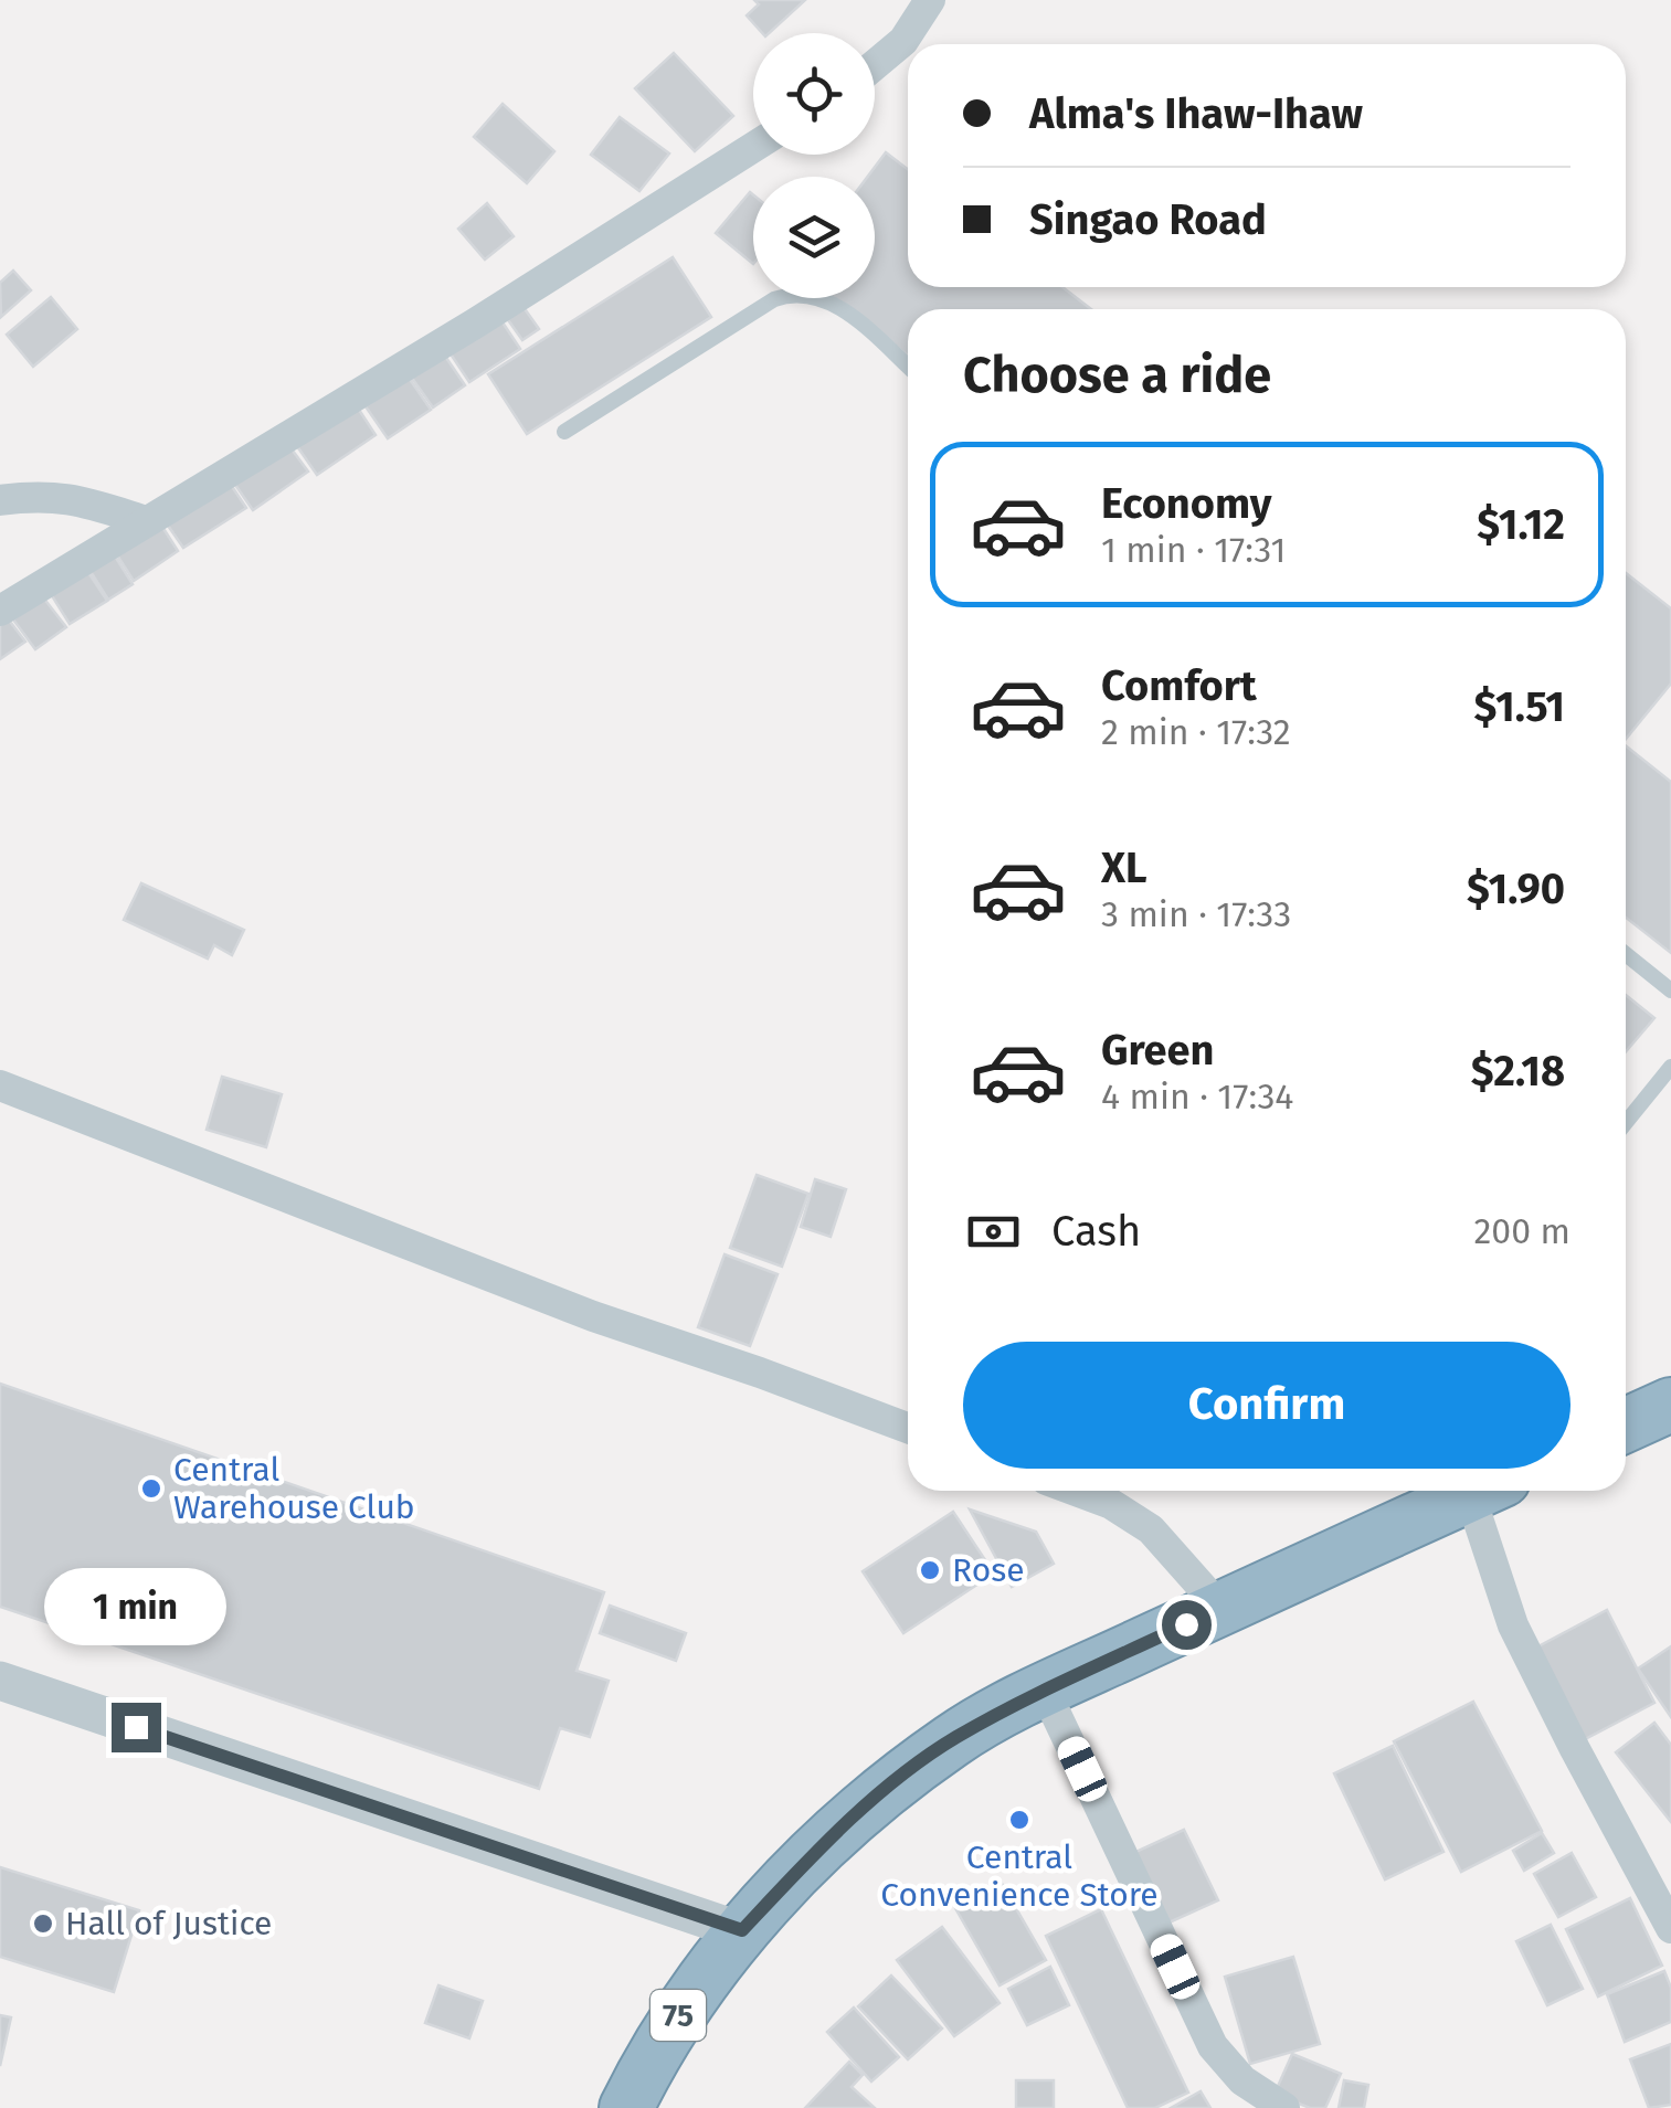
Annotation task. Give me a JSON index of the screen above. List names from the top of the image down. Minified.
{"streets":{"highway":["75"]},"places":["Central Warehouse Club","Rose","Central Convenience Store","Hall of Justice"],"page":{"banner":["Alma's Ihaw-Ihaw","Singao Road"],"heading":"Choose a ride","list":[{"name":"Economy","note":"1 min · 17:31","value":"$1.12"},{"name":"Comfort","note":"2 min · 17:32","value":"$1.51"},{"name":"XL","note":"3 min · 17:33","value":"$1.90"},{"name":"Green","note":"4 min · 17:34","value":"$2.18"}],"pay":["Cash","200 m"],"buttons":"Confirm","bubble":"1 min"}}
